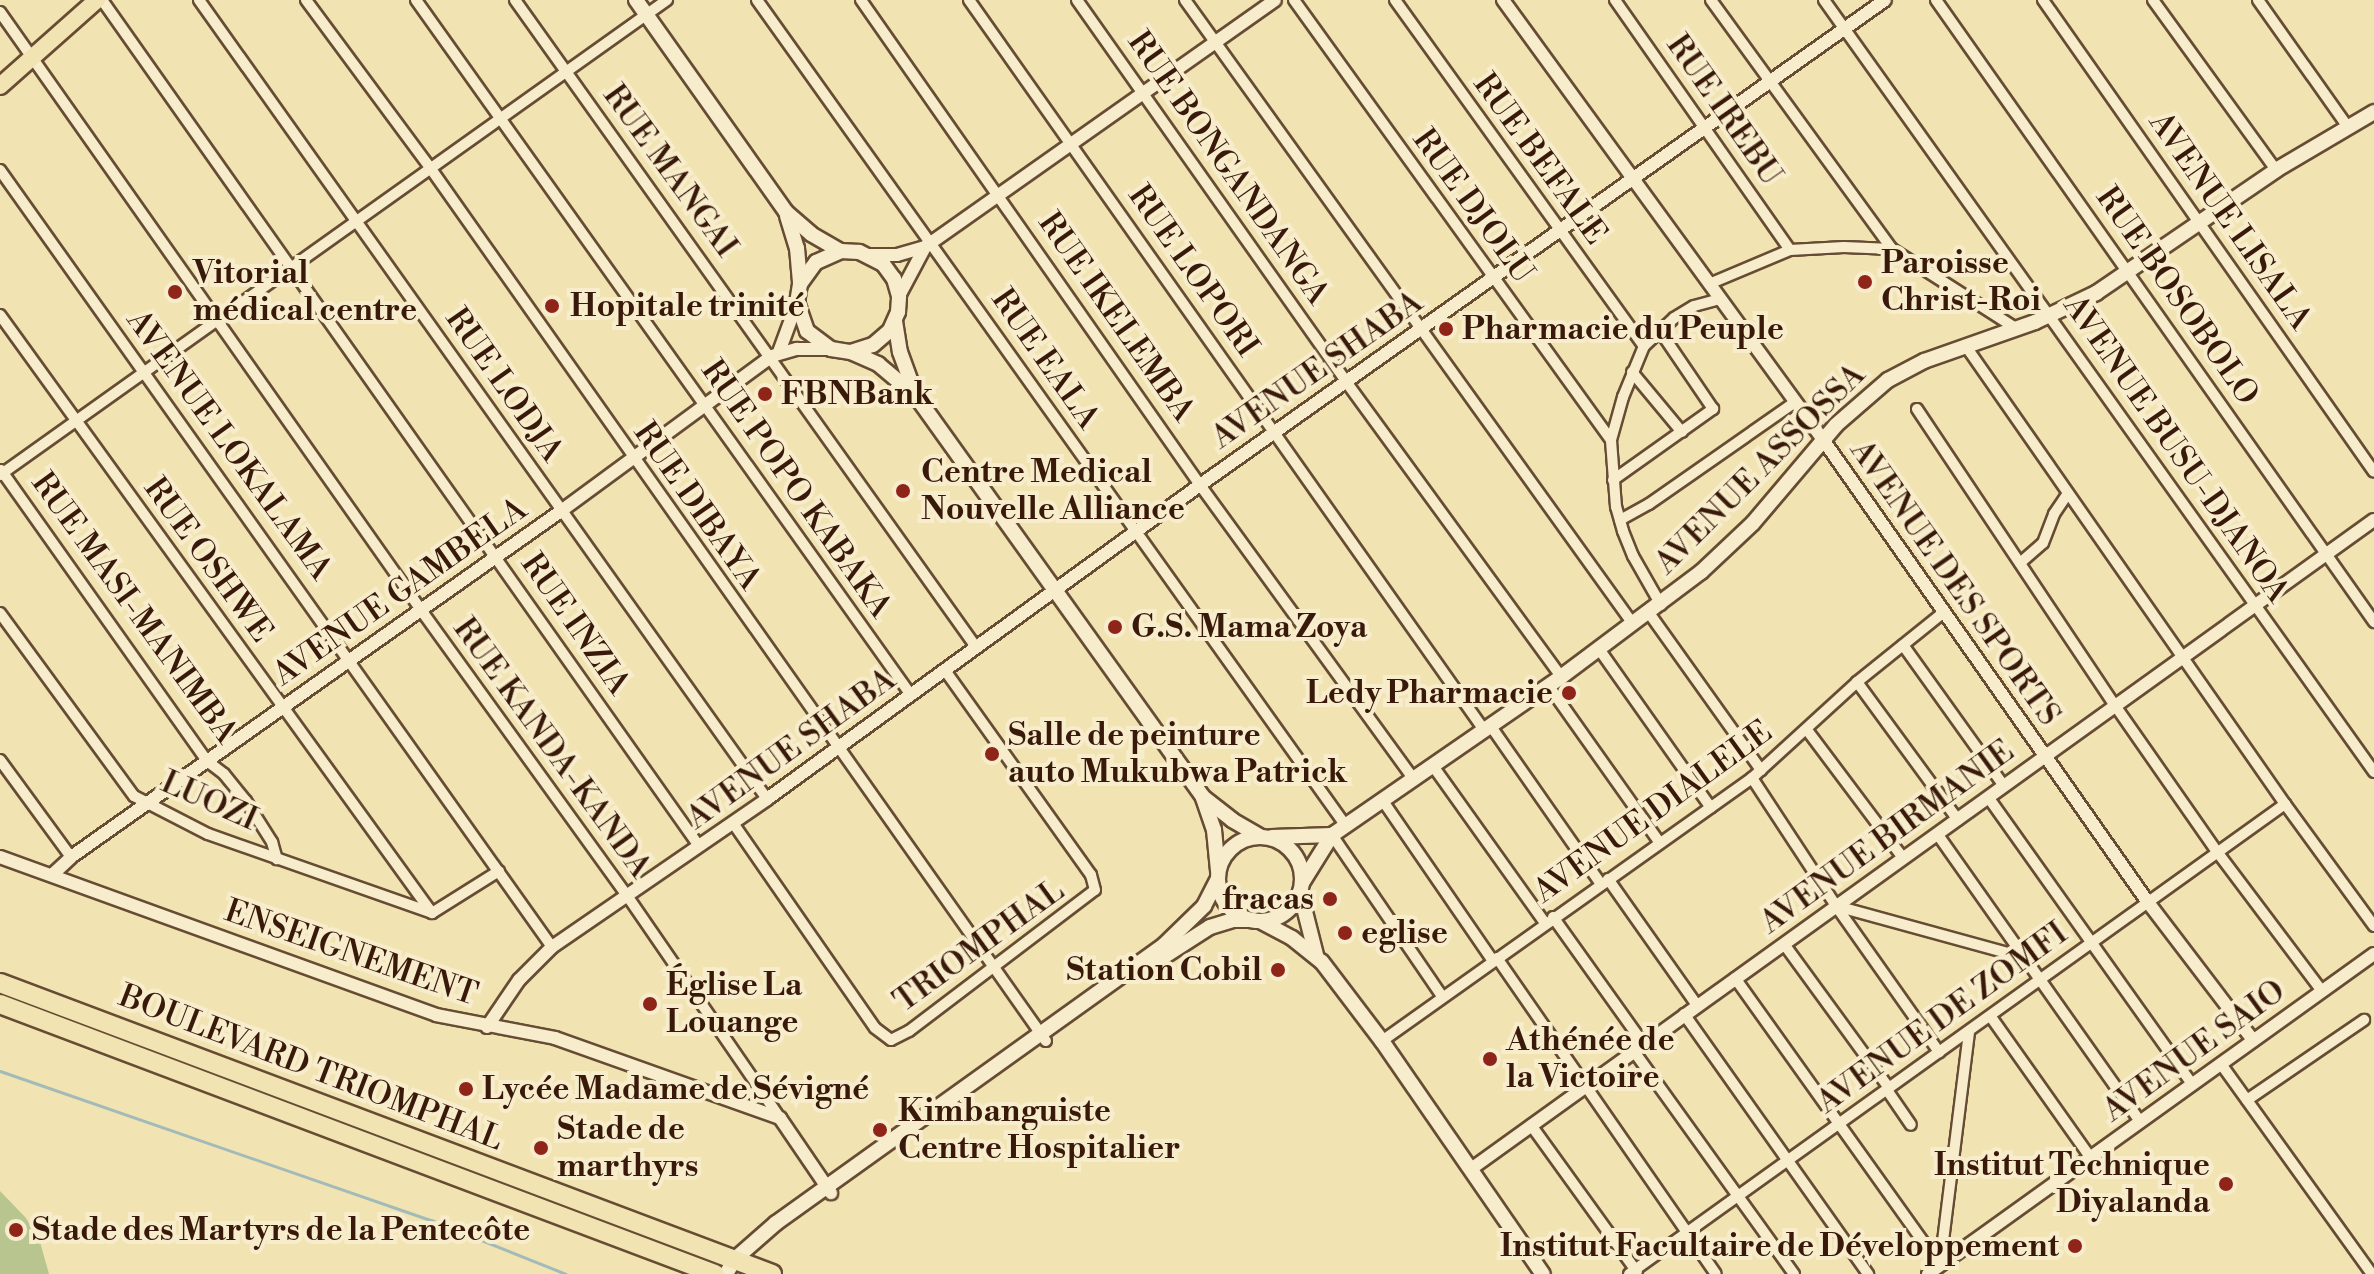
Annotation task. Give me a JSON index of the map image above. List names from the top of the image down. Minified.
{"streets":{"highway":["BOULEVARD TRIOMPHAL"],"main road":["AVENUE ASSOSSA"],"street":["RUE IREBU","RUE BEFALE","RUE BONGANDANGA","RUE MANGAI","RUE DJOLU","AVENUE LISALA","RUE LOPORI","RUE BOSOBOLO","RUE IKELEMBA","RUE EALA","AVENUE SHABA","RUE LODJA","AVENUE LOKALAMA","AVENUE BUSU-DJANOA","RUE POPO KABAKA","RUE DIBAYA","RUE OSHWE","AVENUE DES SPORTS","AVENUE GAMBELA","RUE MASI-MANIMBA","RUE INZIA","RUE KANDA-KANDA","LUOZI","AVENUE DIALELE","AVENUE BIRMANIE","TRIOMPHAL","ENSEIGNEMENT","AVENUE DE ZOMFI","AVENUE SAIO"]},"crossings":[["RUE IREBU","AVENUE SHABA"],["RUE BEFALE","AVENUE SHABA"],["RUE BONGANDANGA","AVENUE SHABA"],["RUE BONGANDANGA","AVENUE ASSOSSA"],["RUE BONGANDANGA","AVENUE DIALELE"],["RUE MANGAI","AVENUE SHABA"],["RUE MANGAI","AVENUE GAMBELA"],["RUE DJOLU","AVENUE SHABA"],["AVENUE LISALA","AVENUE ASSOSSA"],["RUE LOPORI","AVENUE SHABA"],["RUE LOPORI","AVENUE ASSOSSA"],["RUE LOPORI","AVENUE DIALELE"],["RUE LOPORI","AVENUE BIRMANIE"],["RUE BOSOBOLO","AVENUE ASSOSSA"],["RUE BOSOBOLO","AVENUE BIRMANIE"],["RUE IKELEMBA","AVENUE SHABA"],["RUE IKELEMBA","AVENUE ASSOSSA"],["RUE EALA","AVENUE SHABA"],["RUE EALA","AVENUE ASSOSSA"],["AVENUE SHABA","RUE LODJA"],["AVENUE SHABA","AVENUE LOKALAMA"],["AVENUE SHABA","AVENUE BUSU-DJANOA"],["AVENUE SHABA","RUE POPO KABAKA"],["AVENUE SHABA","RUE DIBAYA"],["AVENUE SHABA","AVENUE DES SPORTS"],["AVENUE SHABA","RUE INZIA"],["AVENUE SHABA","RUE KANDA-KANDA"],["AVENUE SHABA","TRIOMPHAL"],["AVENUE SHABA","ENSEIGNEMENT"],["RUE LODJA","AVENUE GAMBELA"],["AVENUE LOKALAMA","AVENUE GAMBELA"],["AVENUE BUSU-DJANOA","AVENUE ASSOSSA"],["AVENUE BUSU-DJANOA","AVENUE BIRMANIE"],["AVENUE ASSOSSA","AVENUE DES SPORTS"],["RUE POPO KABAKA","AVENUE GAMBELA"],["RUE DIBAYA","AVENUE GAMBELA"],["RUE DIBAYA","TRIOMPHAL"],["RUE OSHWE","AVENUE GAMBELA"],["RUE OSHWE","LUOZI"],["AVENUE DES SPORTS","AVENUE DIALELE"],["AVENUE DES SPORTS","AVENUE BIRMANIE"],["AVENUE DES SPORTS","AVENUE DE ZOMFI"],["AVENUE DES SPORTS","AVENUE SAIO"],["AVENUE GAMBELA","RUE MASI-MANIMBA"],["AVENUE GAMBELA","RUE INZIA"],["AVENUE GAMBELA","RUE KANDA-KANDA"],["AVENUE GAMBELA","LUOZI"],["AVENUE GAMBELA","ENSEIGNEMENT"],["RUE MASI-MANIMBA","LUOZI"],["RUE KANDA-KANDA","ENSEIGNEMENT"]],"places":["Paroisse Christ-Roi","Vitorial médical centre","Hopitale trinité","Pharmacie du Peuple","FBNBank","Centre Medical Nouvelle Alliance","G.S. Mama Zoya","Ledy Pharmacie","Salle de peinture auto Mukubwa Patrick","fracas","eglise","Station Cobil","Église La Louange","Athénée de la Victoire","Lycée Madame de Sévigné","Kimbanguiste Centre Hospitalier","Stade de marthyrs","Institut Technique Diyalanda","Stade des Martyrs de la Pentecôte","Institut Facultaire de Développement"]}
